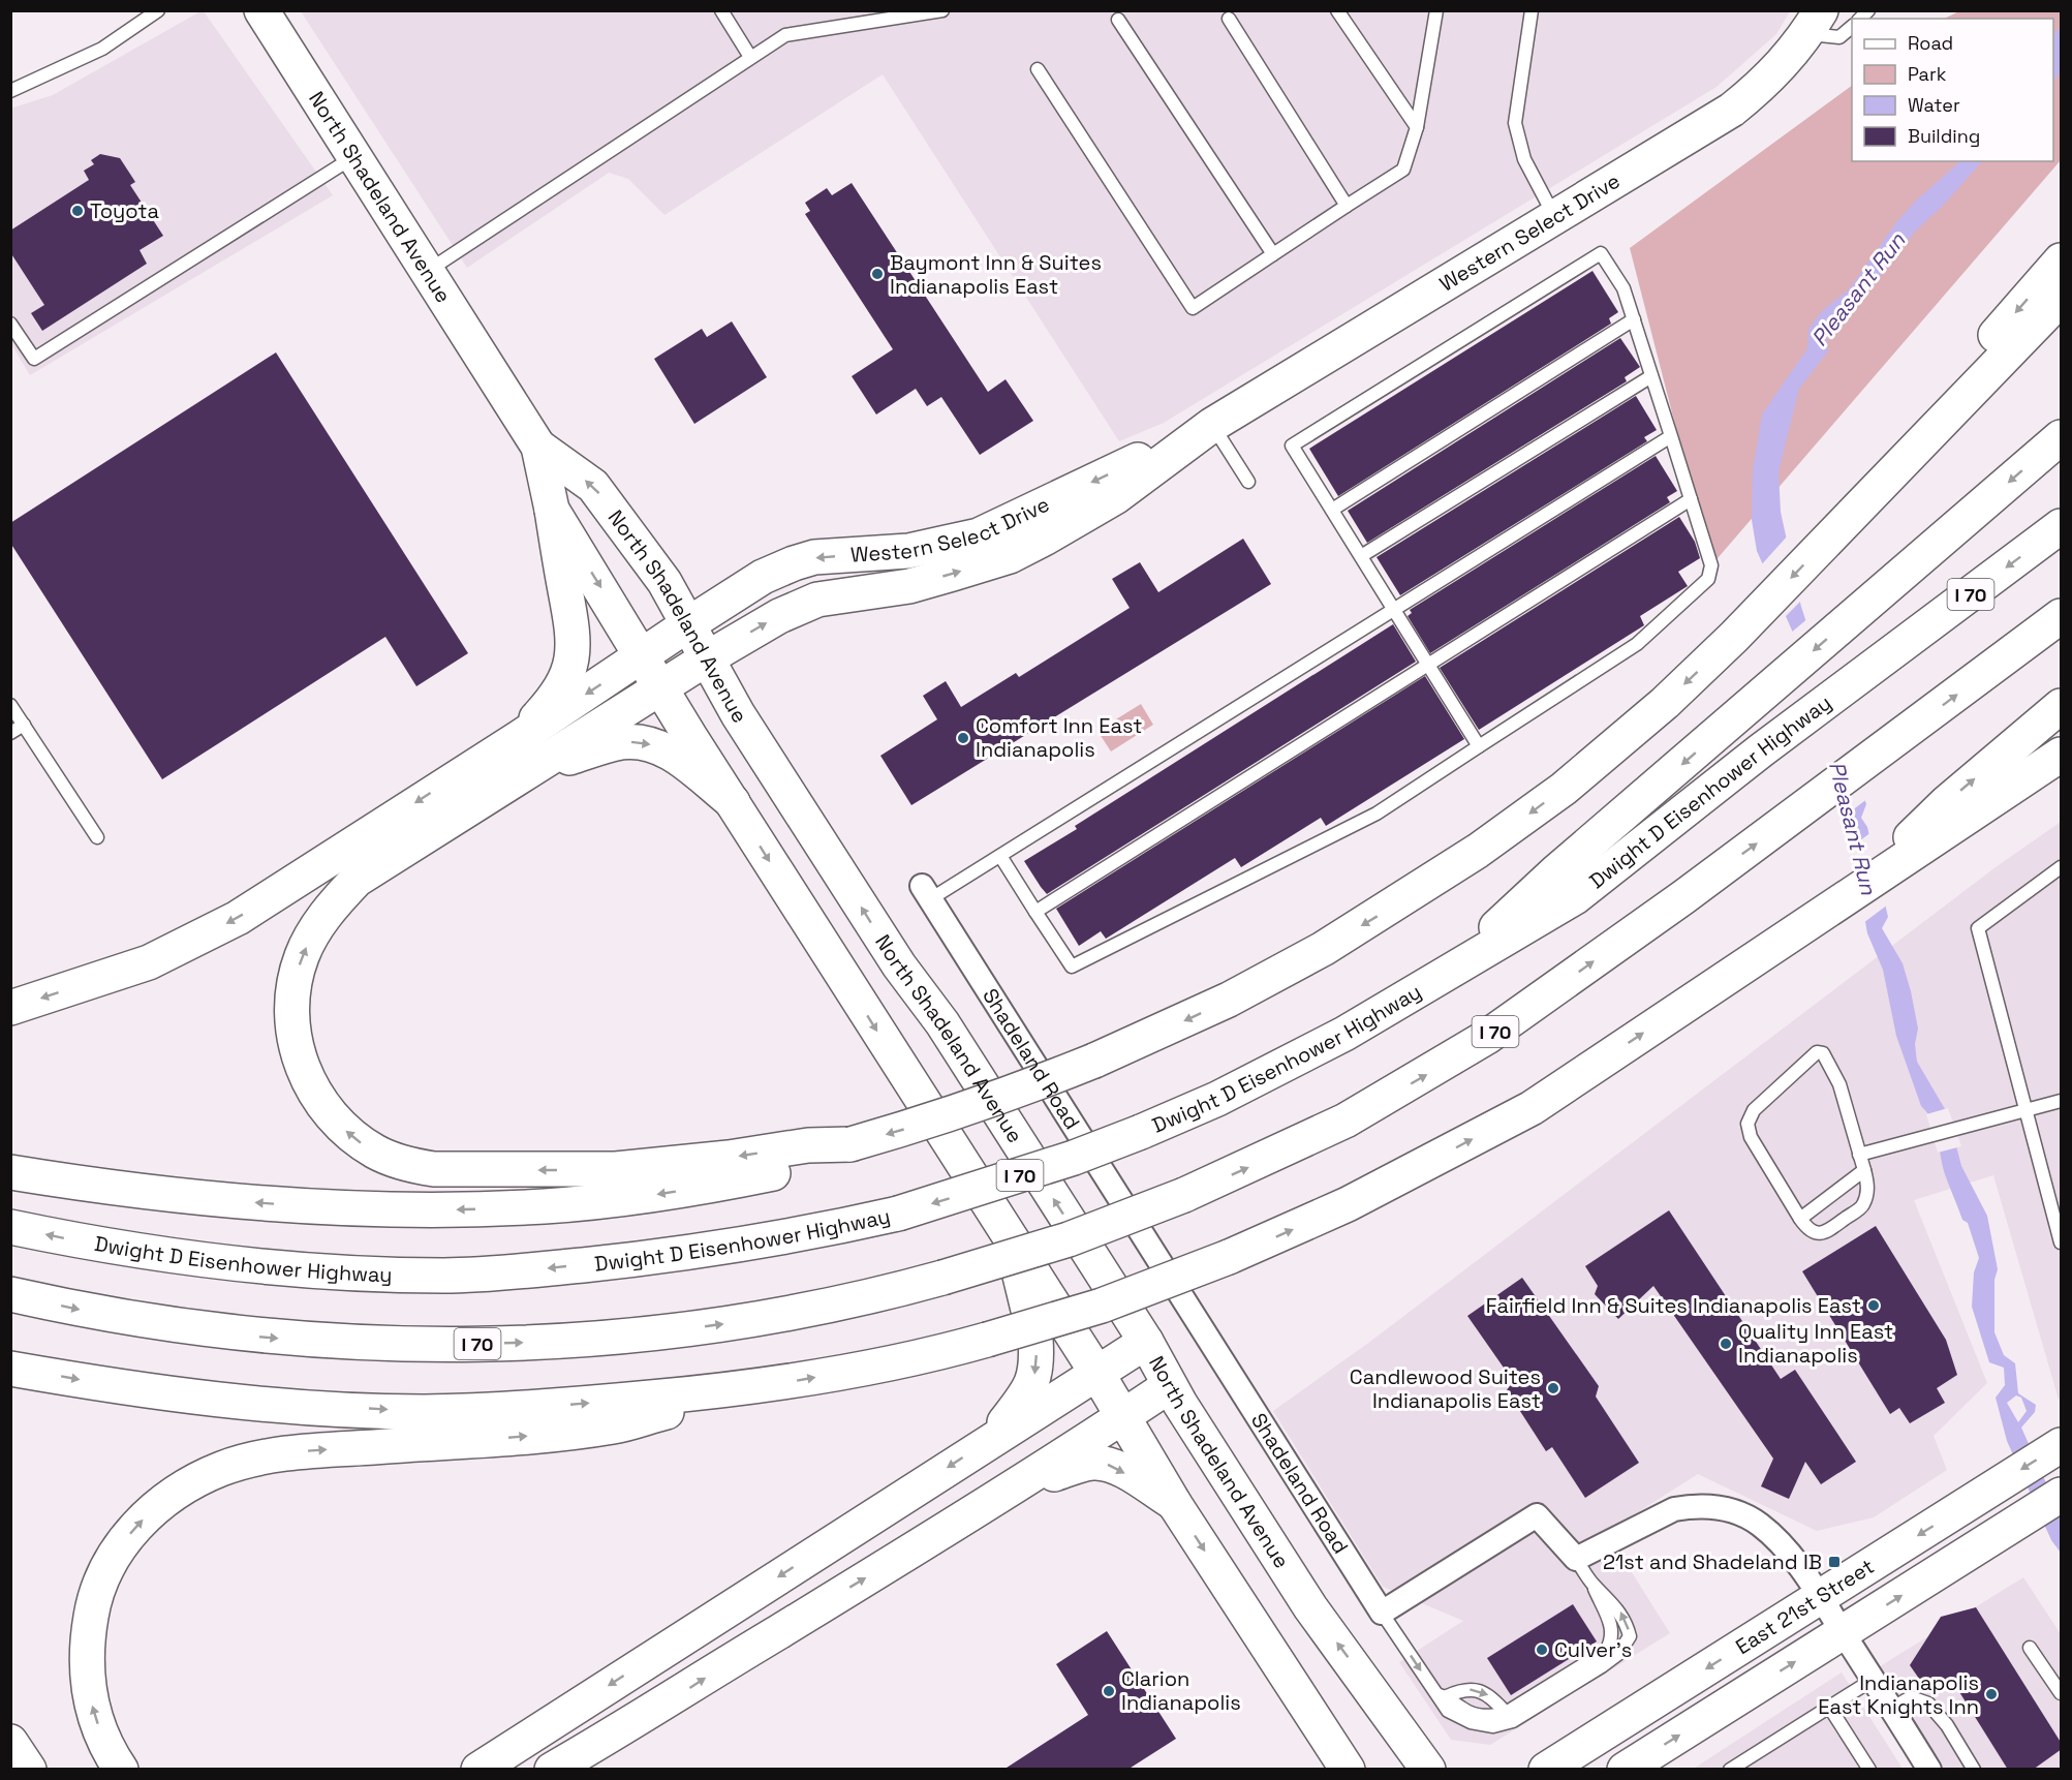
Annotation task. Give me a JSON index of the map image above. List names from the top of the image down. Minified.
{"streets":{"main road":["North Shadeland Avenue","Western Select Drive","I 70","Dwight D Eisenhower Highway","East 21st Street"],"street":["Shadeland Road"]},"crossings":[["North Shadeland Avenue","Western Select Drive"]],"water":["Pleasant Run"],"places":{"other":["Toyota","Baymont Inn & Suites Indianapolis East","Comfort Inn East Indianapolis","Fairfield Inn & Suites Indianapolis East","Quality Inn East Indianapolis","Candlewood Suites Indianapolis East","Culver's","Clarion Indianapolis","Indianapolis East Knights Inn"],"transit":["21st and Shadeland IB"]},"legend":["Road","Park","Water","Building"]}
